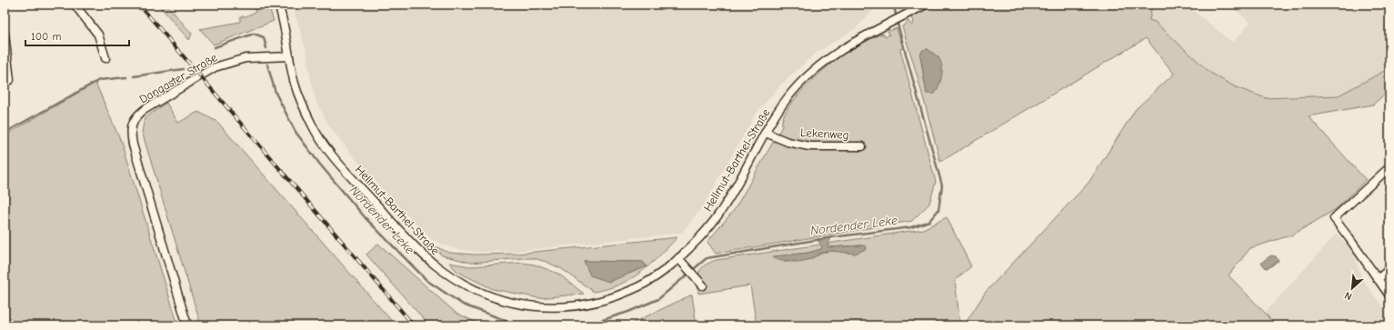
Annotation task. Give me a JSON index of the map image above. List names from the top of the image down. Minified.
{"streets":{"street":["Dangaster Straße","Lekenweg","Hellmut-Barthel-Straße"]},"crossings":[["Dangaster Straße","Hellmut-Barthel-Straße"],["Lekenweg","Hellmut-Barthel-Straße"]],"water":["Nordender Leke"],"scale_bar":"100 m","north":"bottom left"}
